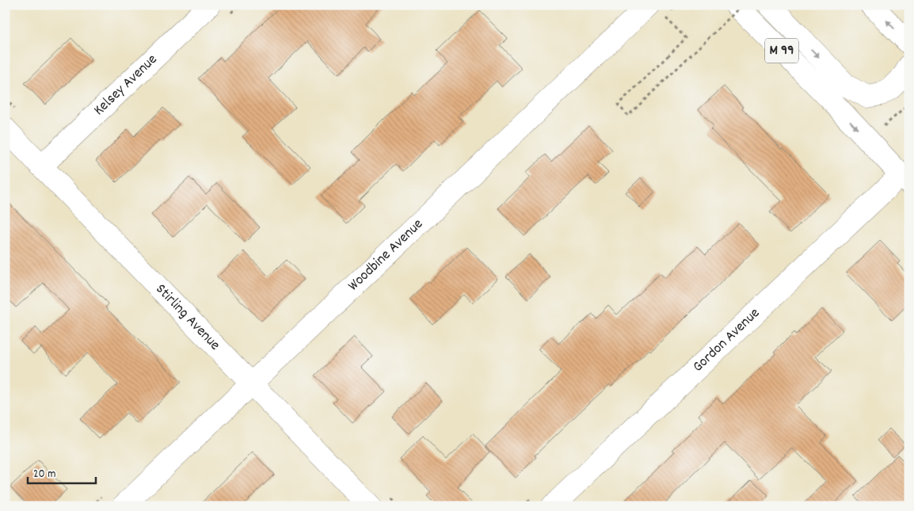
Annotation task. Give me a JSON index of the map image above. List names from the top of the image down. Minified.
{"streets":{"street":["M 99","Kelsey Avenue","Woodbine Avenue","Stirling Avenue","Gordon Avenue"]},"crossings":[["M 99","Gordon Avenue"],["Kelsey Avenue","Stirling Avenue"],["Woodbine Avenue","Stirling Avenue"]],"scale_bar":"20 m"}
